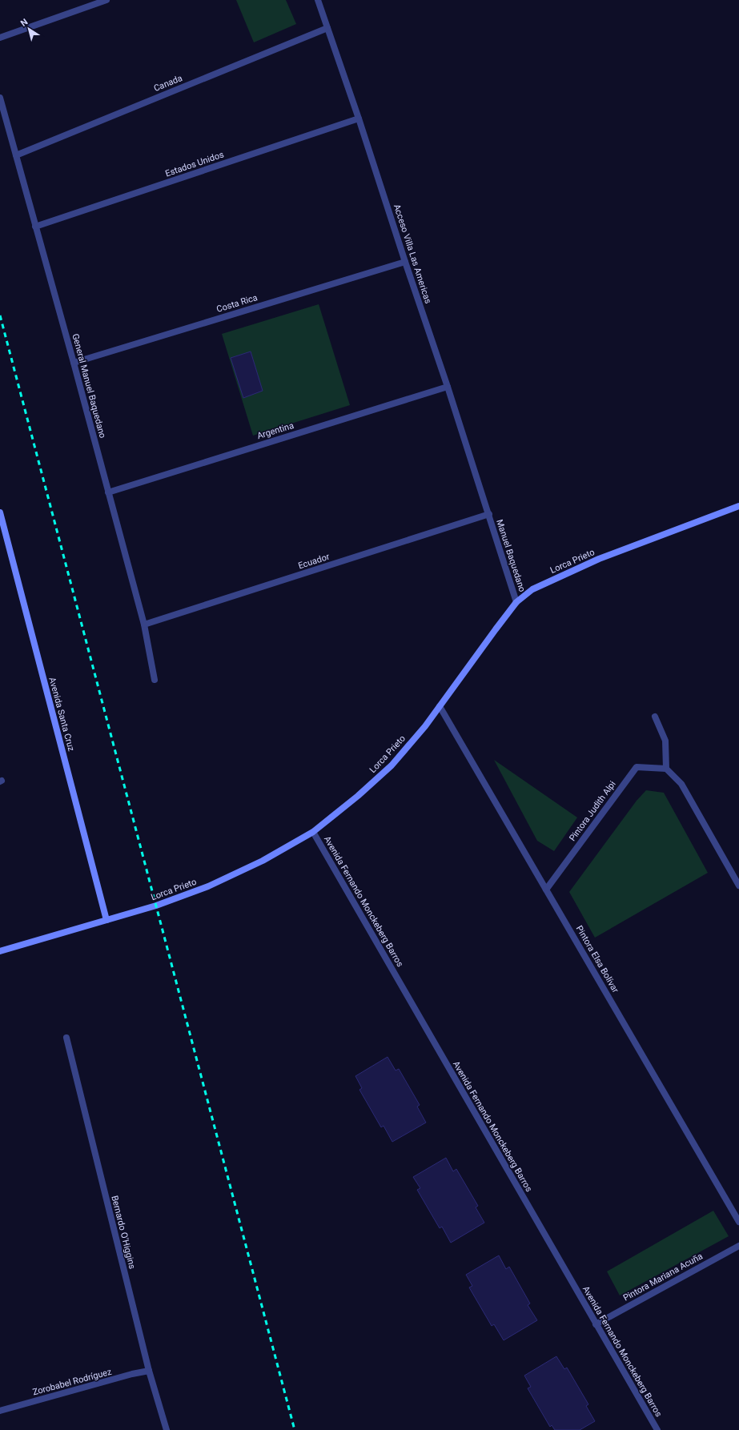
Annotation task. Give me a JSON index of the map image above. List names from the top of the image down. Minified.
{"streets":{"main road":["Lorca Prieto","Avenida Santa Cruz"],"street":["Canada","Estados Unidos","Acceso Villa Las Americas","Costa Rica","General Manuel Baquedano","Argentina","Manuel Baquedano","Ecuador","Pintora Judith Alpi","Avenida Fernando Monckeberg Barros","Pintora Elsa Bolívar","Bernardo O'Higgins","Pintora Mariana Acuña","Zorobabel Rodríguez"]},"crossings":[["Canada","Acceso Villa Las Americas"],["Canada","General Manuel Baquedano"],["Estados Unidos","Acceso Villa Las Americas"],["Estados Unidos","General Manuel Baquedano"],["Acceso Villa Las Americas","Costa Rica"],["Acceso Villa Las Americas","Argentina"],["Acceso Villa Las Americas","Manuel Baquedano"],["Acceso Villa Las Americas","Ecuador"],["Costa Rica","General Manuel Baquedano"],["General Manuel Baquedano","Argentina"],["General Manuel Baquedano","Ecuador"],["Manuel Baquedano","Ecuador"],["Manuel Baquedano","Lorca Prieto"],["Lorca Prieto","Avenida Santa Cruz"],["Lorca Prieto","Avenida Fernando Monckeberg Barros"],["Lorca Prieto","Pintora Elsa Bolívar"],["Pintora Judith Alpi","Pintora Elsa Bolívar"],["Avenida Fernando Monckeberg Barros","Pintora Mariana Acuña"],["Bernardo O'Higgins","Zorobabel Rodríguez"]],"north":"top left"}
